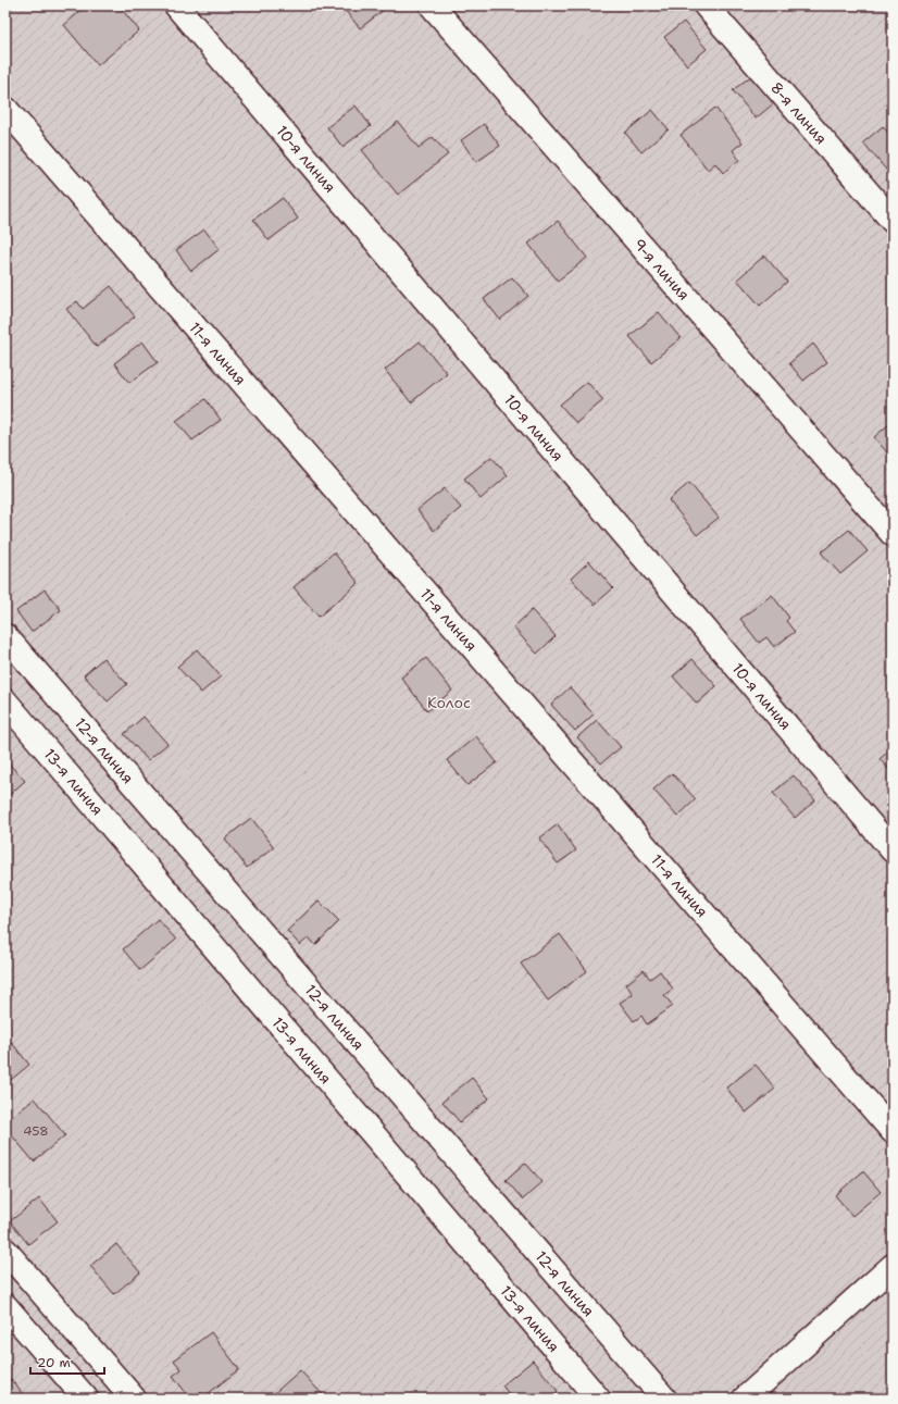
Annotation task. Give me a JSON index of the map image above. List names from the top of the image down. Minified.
{"streets":{"lane":["8-я линия","10-я линия","9-я линия","11-я линия","12-я линия","13-я линия"]},"parks":["Колос"],"house_numbers":["458"],"scale_bar":"20 m"}
